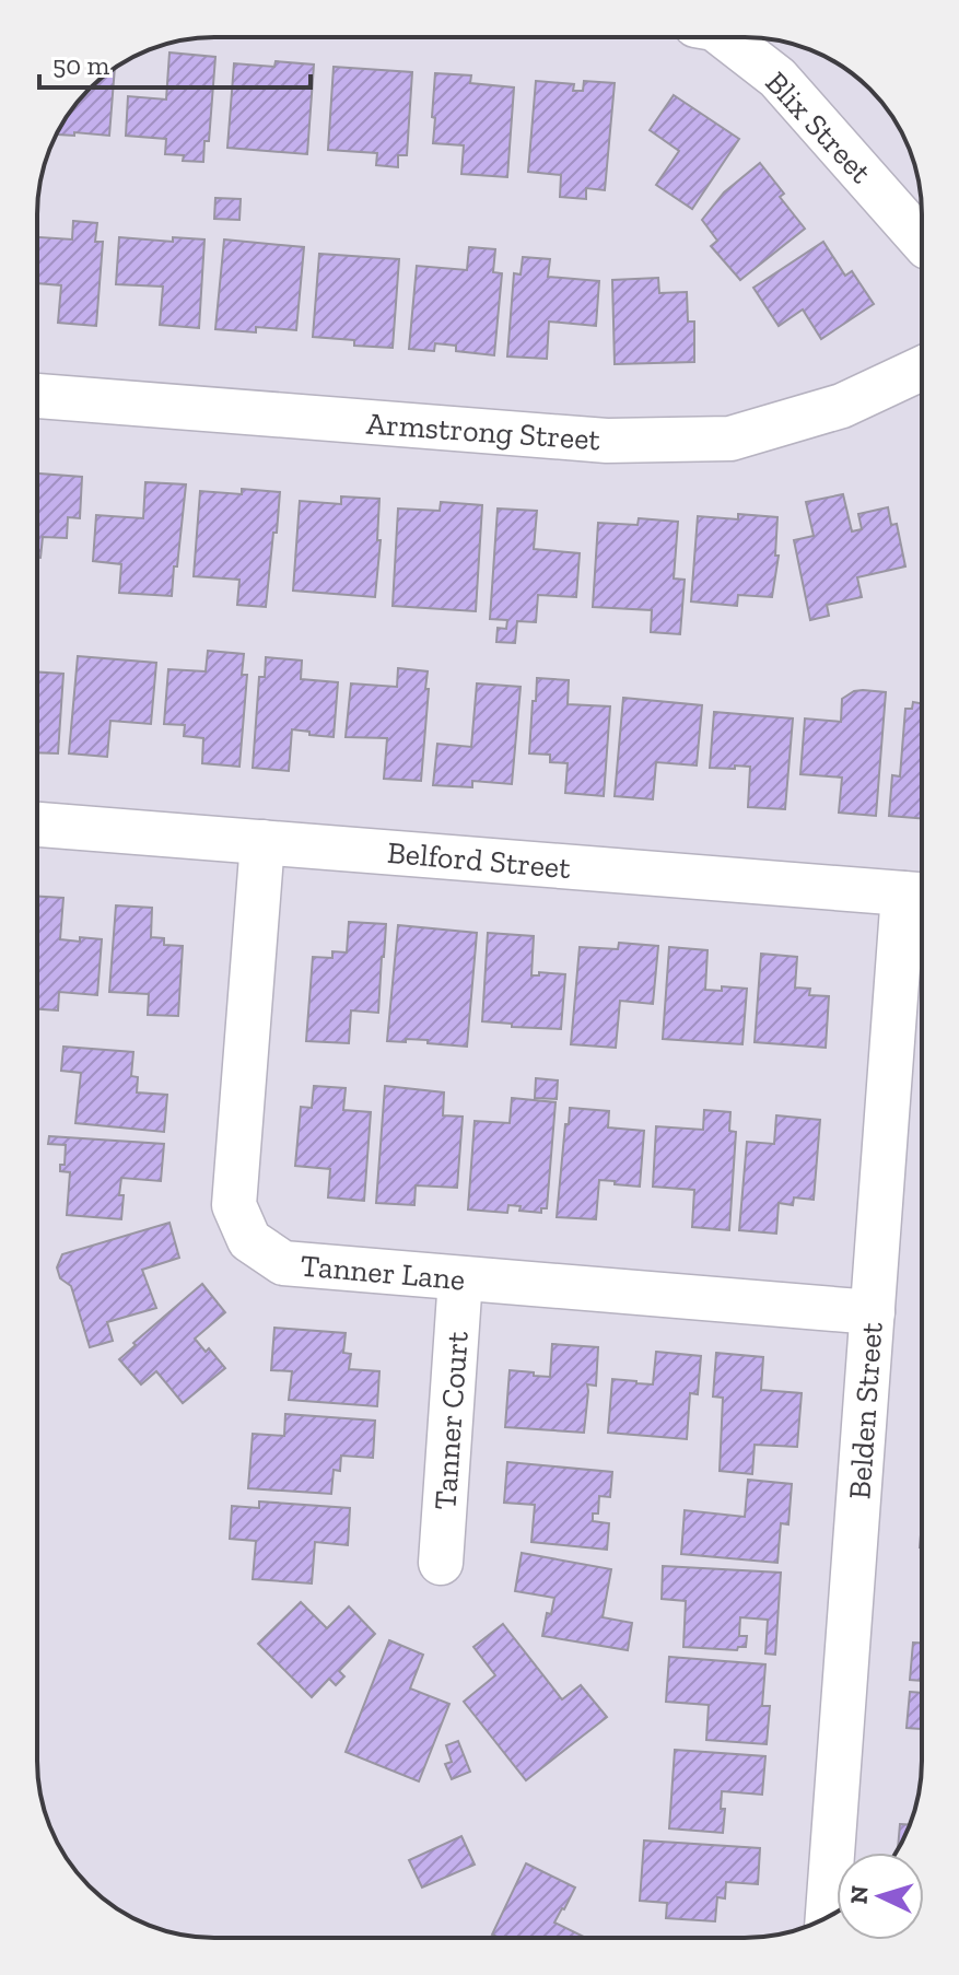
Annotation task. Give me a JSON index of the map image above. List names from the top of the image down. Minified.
{"streets":{"street":["Blix Street","Armstrong Street","Belford Street","Tanner Lane","Belden Street","Tanner Court"]},"crossings":[["Belford Street","Tanner Lane"],["Belford Street","Belden Street"],["Tanner Lane","Belden Street"],["Tanner Lane","Tanner Court"]],"scale_bar":"50 m","north":"left"}
